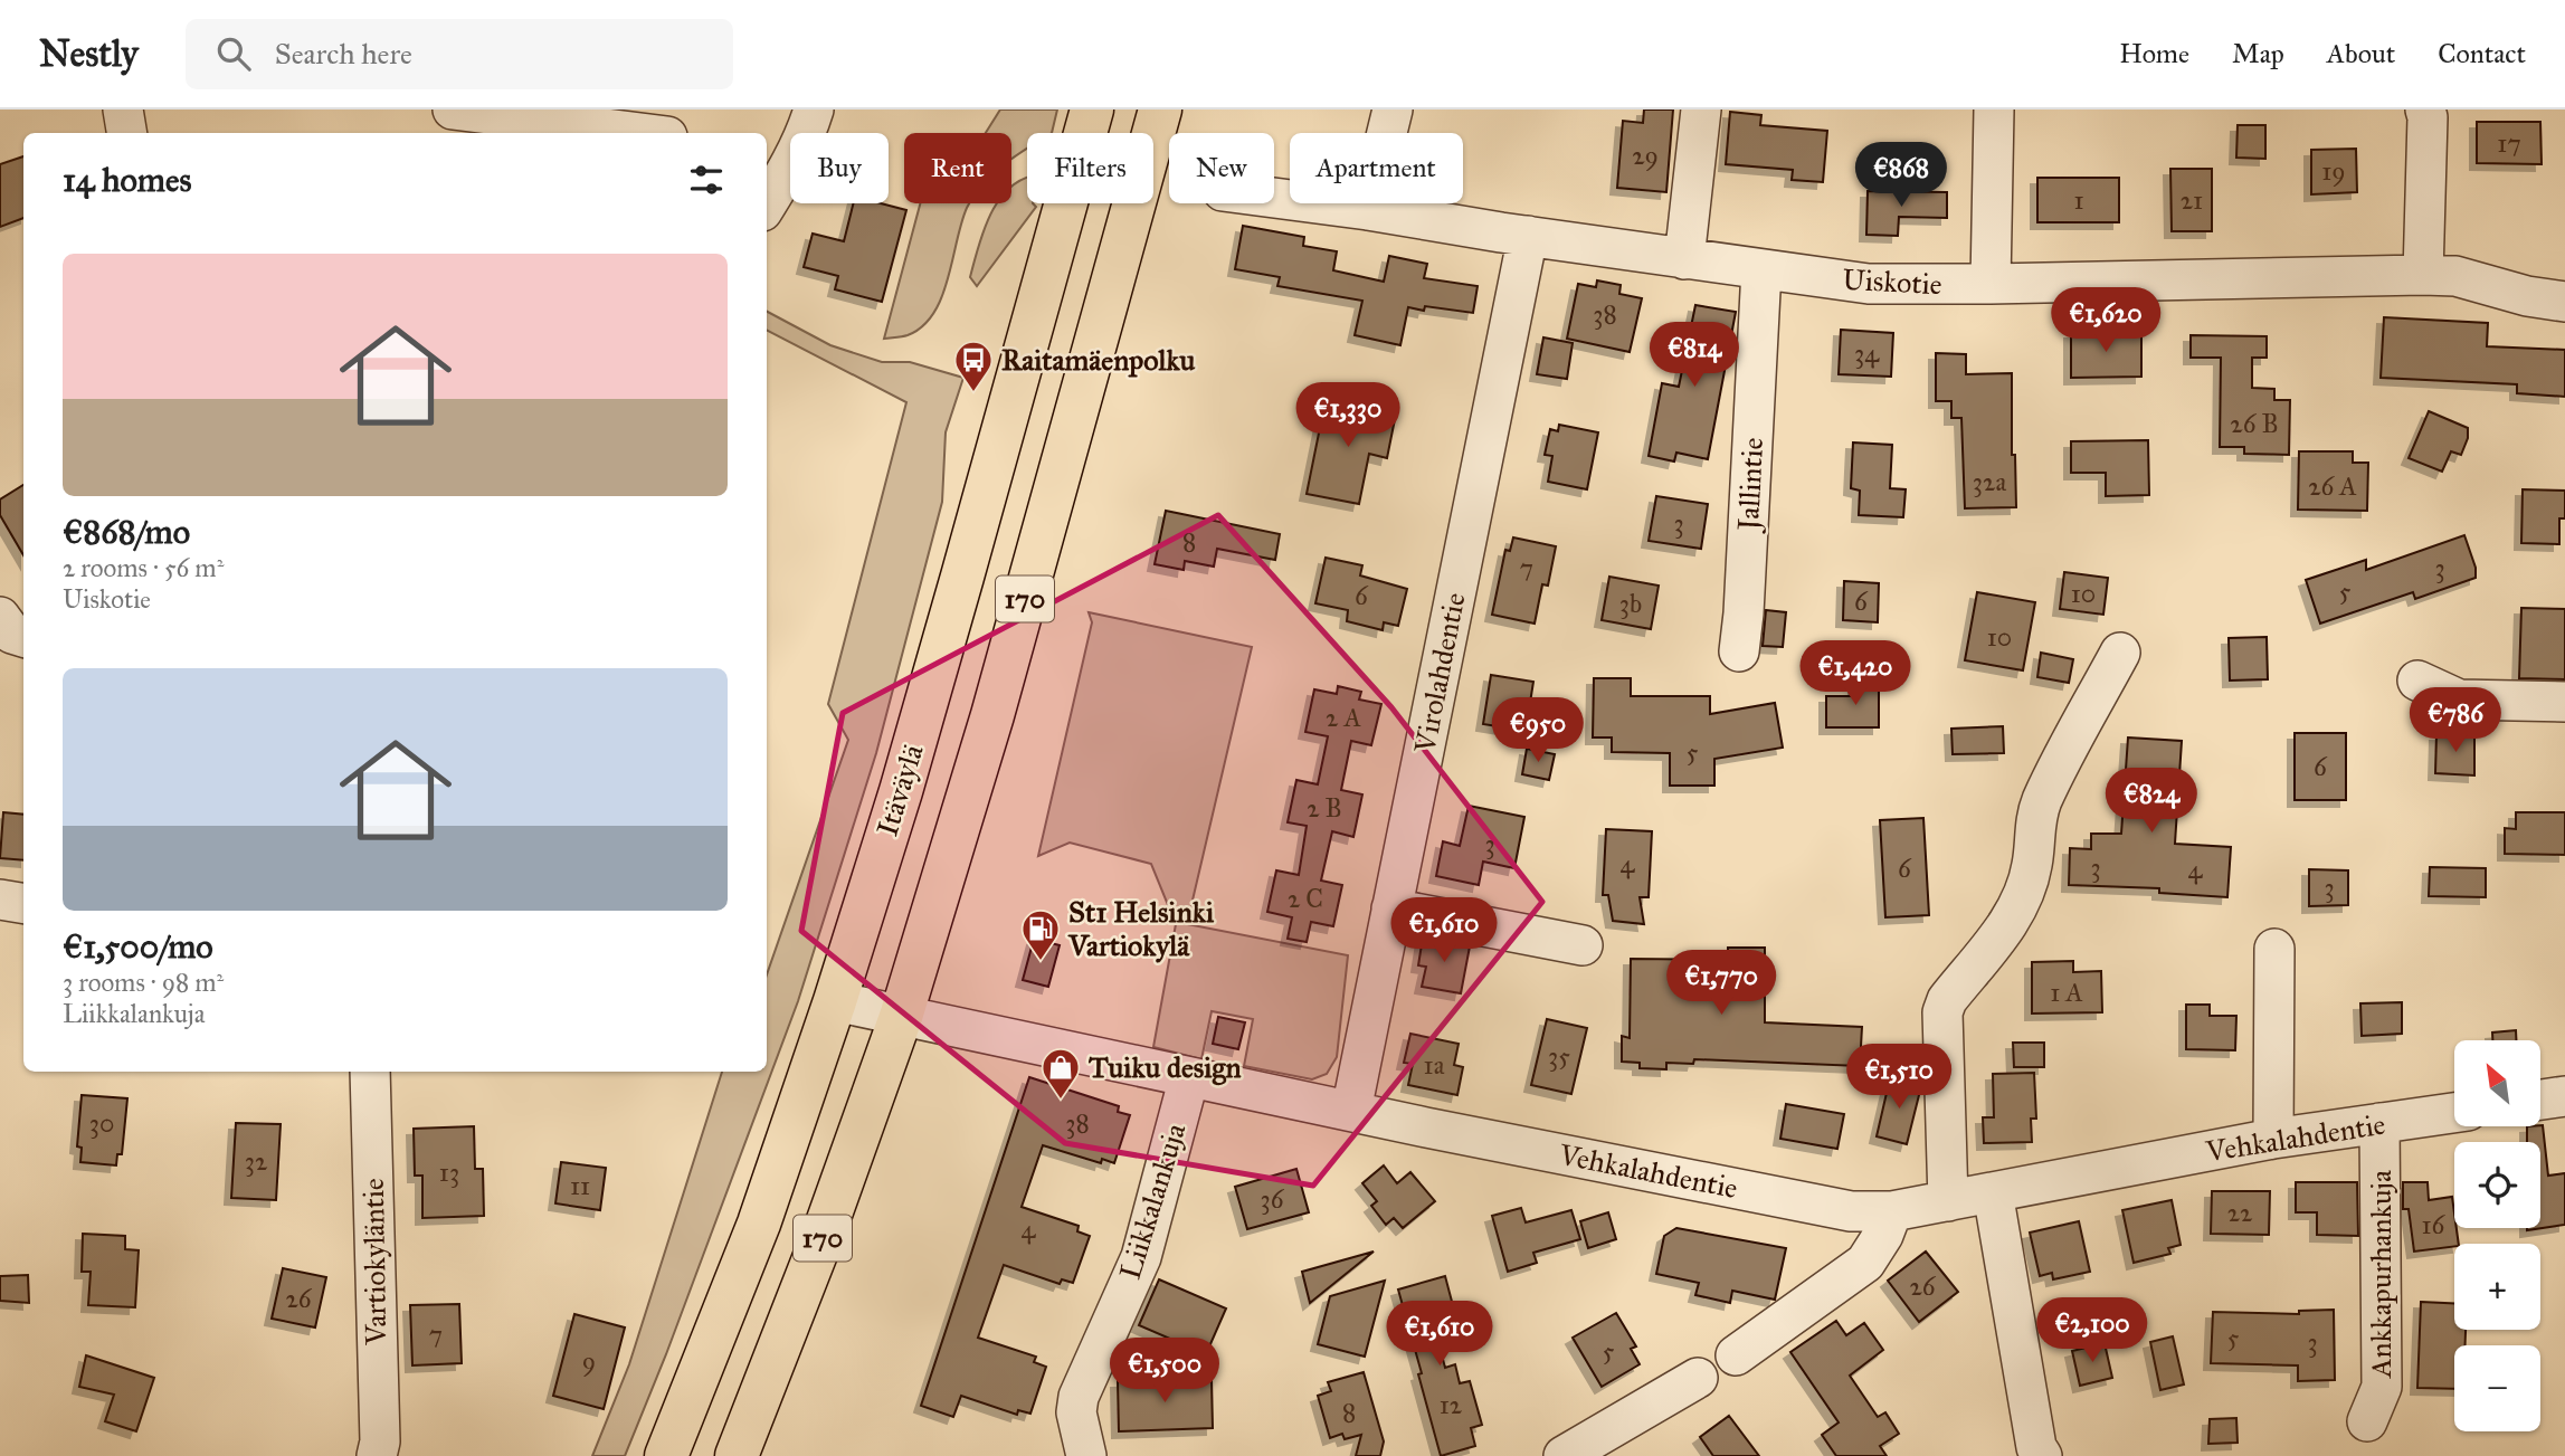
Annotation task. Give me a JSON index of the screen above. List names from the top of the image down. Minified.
{"streets":{"main road":["170","Itäväylä"],"street":["Uiskotie","Jallintie","Virolahdentie","Vehkalahdentie","Liikkalankuja","Vartiokyläntie","Ankkapurhankuja"]},"crossings":[["Uiskotie","Jallintie"],["Uiskotie","Virolahdentie"],["170","Vehkalahdentie"],["Virolahdentie","Vehkalahdentie"],["Itäväylä","Vehkalahdentie"],["Vehkalahdentie","Liikkalankuja"],["Vehkalahdentie","Ankkapurhankuja"]],"places":{"bus stop":["Raitamäenpolku"],"fuel station":["St1 Helsinki Vartiokylä"],"shop":["Tuiku design"]},"house_numbers":["17","29","19","1","21","38","34","26 B","32a","26 A","3","8","7","3","5","10","6","6","3b","10","2 A","5","6","2 B","3","4","3","6","4","3","2 C","1 A","35","1a","30","38","32","13","11","36","22","16","4","26","26","7","5","3","5","9","12","8"],"north":"top left","page":{"header":"Nestly","search":"Search here","nav":["Home","Map","About","Contact"],"chip":["Buy","Rent","Filters","New","Apartment"],"heading":"14 homes","price":["€868","€1,620","€814","€1,330","€1,420","€786","€950","€824","€1,610","€1,770","€1,510","€2,100","€1,610","€1,500"],"list":[{"name":"€868/mo","note":"2 rooms · 56 m² · Uiskotie"},{"name":"€1,500/mo","note":"3 rooms · 98 m² · Liikkalankuja"}],"map_buttons":["+","−"]}}
